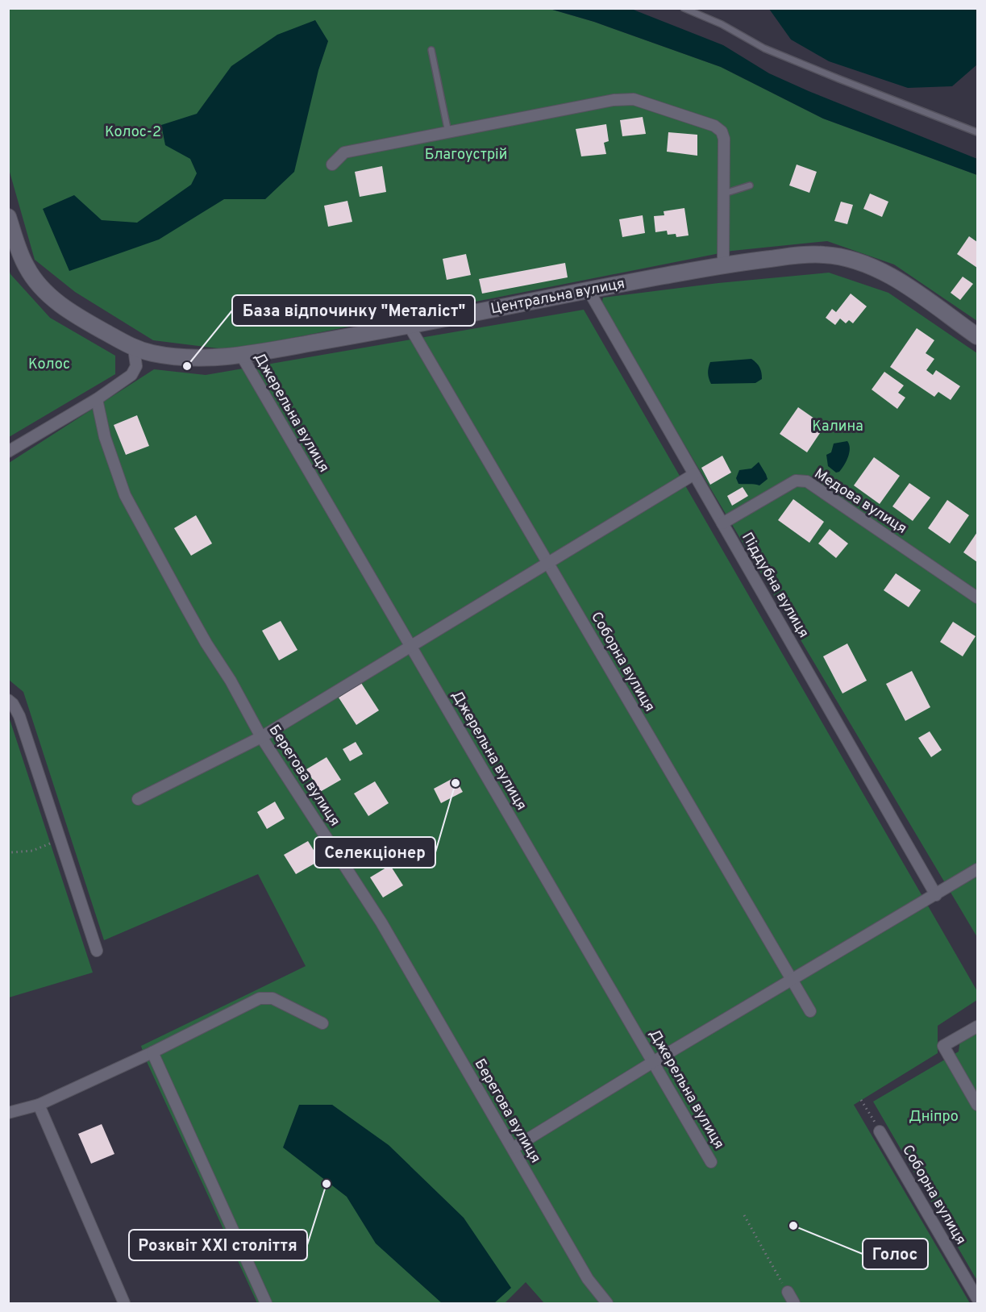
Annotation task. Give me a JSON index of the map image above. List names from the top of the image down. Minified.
{"streets":{"street":["Центральна вулиця","Джерельна вулиця","Медова вулиця","Піддубна вулиця","Соборна вулиця","Берегова вулиця"]},"crossings":[["Центральна вулиця","Джерельна вулиця"],["Центральна вулиця","Піддубна вулиця"],["Центральна вулиця","Соборна вулиця"],["Медова вулиця","Піддубна вулиця"]],"parks":["Колос-2","Благоустрій","Колос","Калина","Дніпро"],"places":["База відпочинку \"Металіст\"","Селекціонер","Розквіт XXI століття","Голос"]}
